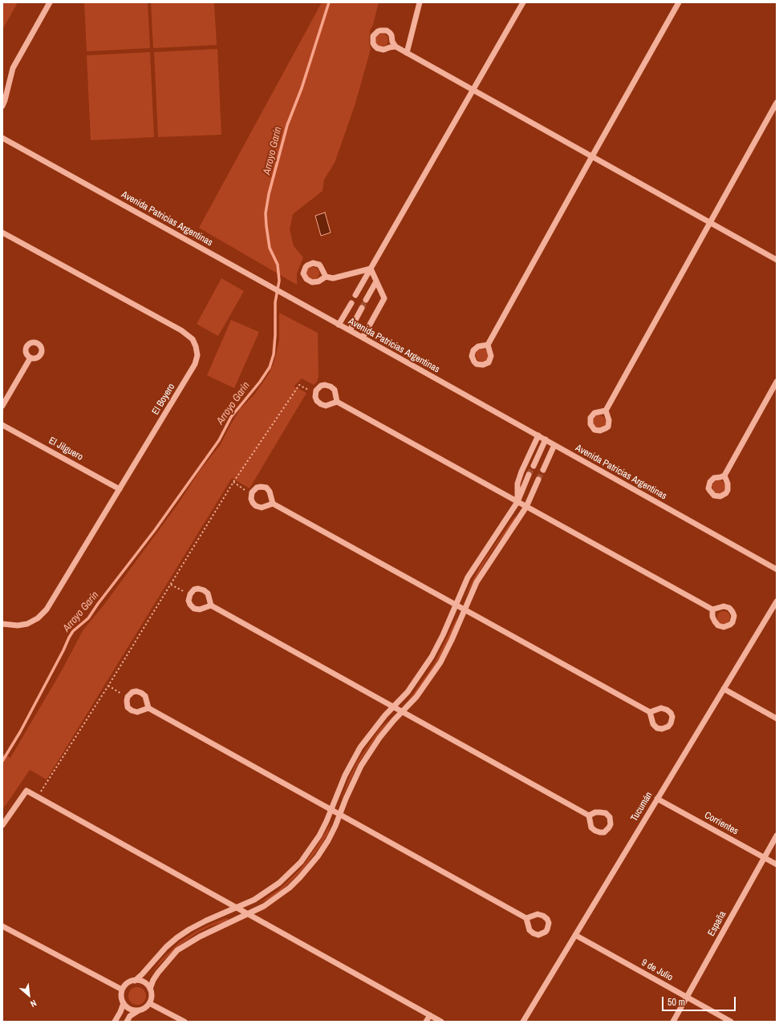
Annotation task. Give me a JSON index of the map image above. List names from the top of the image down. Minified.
{"streets":{"street":["Avenida Patricias Argentinas","El Boyero","El Jilguero","Tucumán","Corrientes","España","9 de Julio"]},"crossings":[["El Boyero","El Jilguero"],["Tucumán","Corrientes"],["Tucumán","9 de Julio"],["Corrientes","España"],["España","9 de Julio"]],"water":["Arroyo Garín"],"scale_bar":"50 m","north":"bottom right"}
